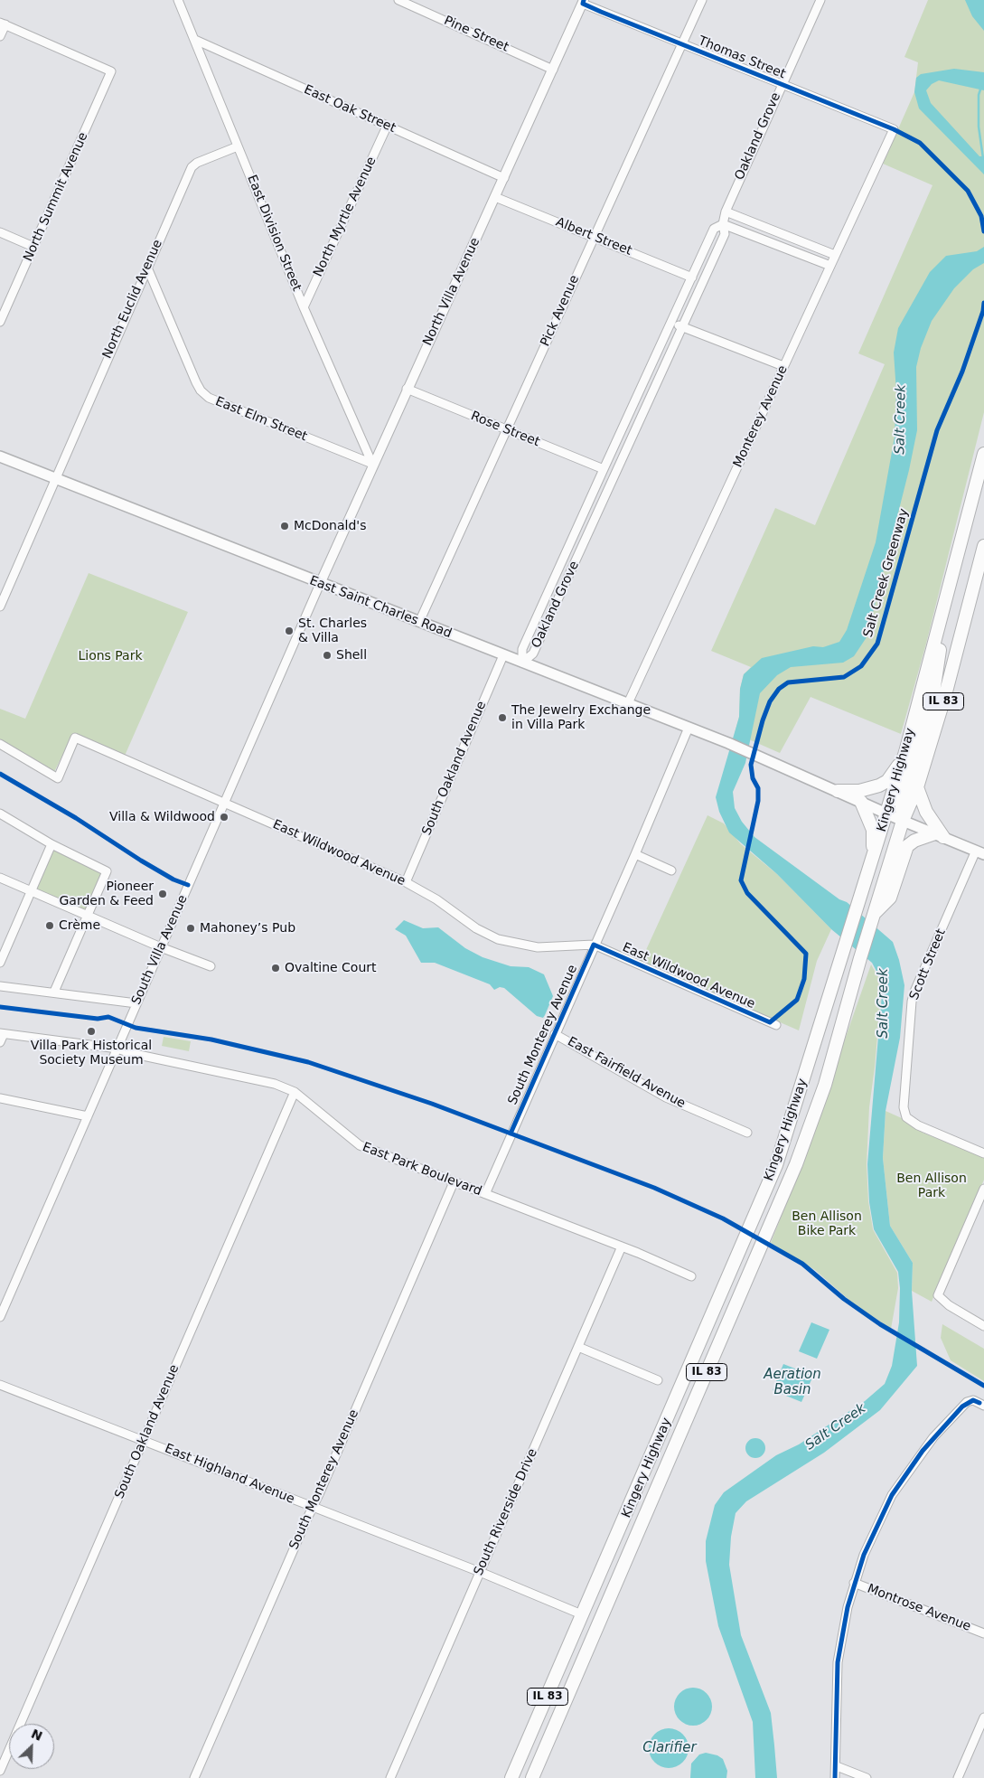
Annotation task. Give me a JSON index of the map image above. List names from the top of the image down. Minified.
{"streets":{"highway":["IL 83","Kingery Highway"],"main road":["East Saint Charles Road"],"street":["Pine Street","Thomas Street","East Oak Street","Oakland Grove","North Summit Avenue","North Myrtle Avenue","East Division Street","Albert Street","North Villa Avenue","North Euclid Avenue","Pick Avenue","Monterey Avenue","East Elm Street","Rose Street","South Oakland Avenue","East Wildwood Avenue","South Villa Avenue","Scott Street","South Monterey Avenue","East Fairfield Avenue","East Park Boulevard","East Highland Avenue","South Riverside Drive","Montrose Avenue"],"cycle path":["Salt Creek Greenway"]},"crossings":[["Pine Street","North Villa Avenue"],["Thomas Street","Oakland Grove"],["Thomas Street","North Villa Avenue"],["Thomas Street","Pick Avenue"],["Thomas Street","Monterey Avenue"],["East Oak Street","North Myrtle Avenue"],["East Oak Street","East Division Street"],["East Oak Street","North Villa Avenue"],["Oakland Grove","Albert Street"],["Oakland Grove","Rose Street"],["Oakland Grove","East Saint Charles Road"],["North Myrtle Avenue","East Division Street"],["East Division Street","North Villa Avenue"],["East Division Street","North Euclid Avenue"],["East Division Street","East Elm Street"],["Albert Street","North Villa Avenue"],["Albert Street","Pick Avenue"],["North Villa Avenue","East Elm Street"],["North Villa Avenue","Rose Street"],["North Villa Avenue","East Saint Charles Road"],["North Villa Avenue","South Villa Avenue"],["North Euclid Avenue","East Elm Street"],["North Euclid Avenue","East Saint Charles Road"],["Pick Avenue","Rose Street"],["Pick Avenue","East Saint Charles Road"],["Monterey Avenue","East Saint Charles Road"],["East Saint Charles Road","South Oakland Avenue"],["East Saint Charles Road","Kingery Highway"],["East Saint Charles Road","South Villa Avenue"],["East Saint Charles Road","Scott Street"],["East Saint Charles Road","South Monterey Avenue"],["South Oakland Avenue","East Wildwood Avenue"],["South Oakland Avenue","East Park Boulevard"],["South Oakland Avenue","East Highland Avenue"],["Kingery Highway","East Highland Avenue"],["East Wildwood Avenue","South Villa Avenue"],["East Wildwood Avenue","South Monterey Avenue"],["South Villa Avenue","East Park Boulevard"],["South Monterey Avenue","East Fairfield Avenue"],["South Monterey Avenue","East Park Boulevard"],["South Monterey Avenue","East Highland Avenue"],["East Park Boulevard","South Riverside Drive"],["East Highland Avenue","South Riverside Drive"]],"water":["Salt Creek","Aeration Basin","Clarifier"],"parks":["Lions Park","Ben Allison Park","Ben Allison Bike Park"],"places":["McDonald's","St. Charles & Villa","Shell","The Jewelry Exchange in Villa Park","Villa & Wildwood","Pioneer Garden & Feed","Crème","Mahoney’s Pub","Ovaltine Court","Villa Park Historical Society Museum"],"north":"top right"}
